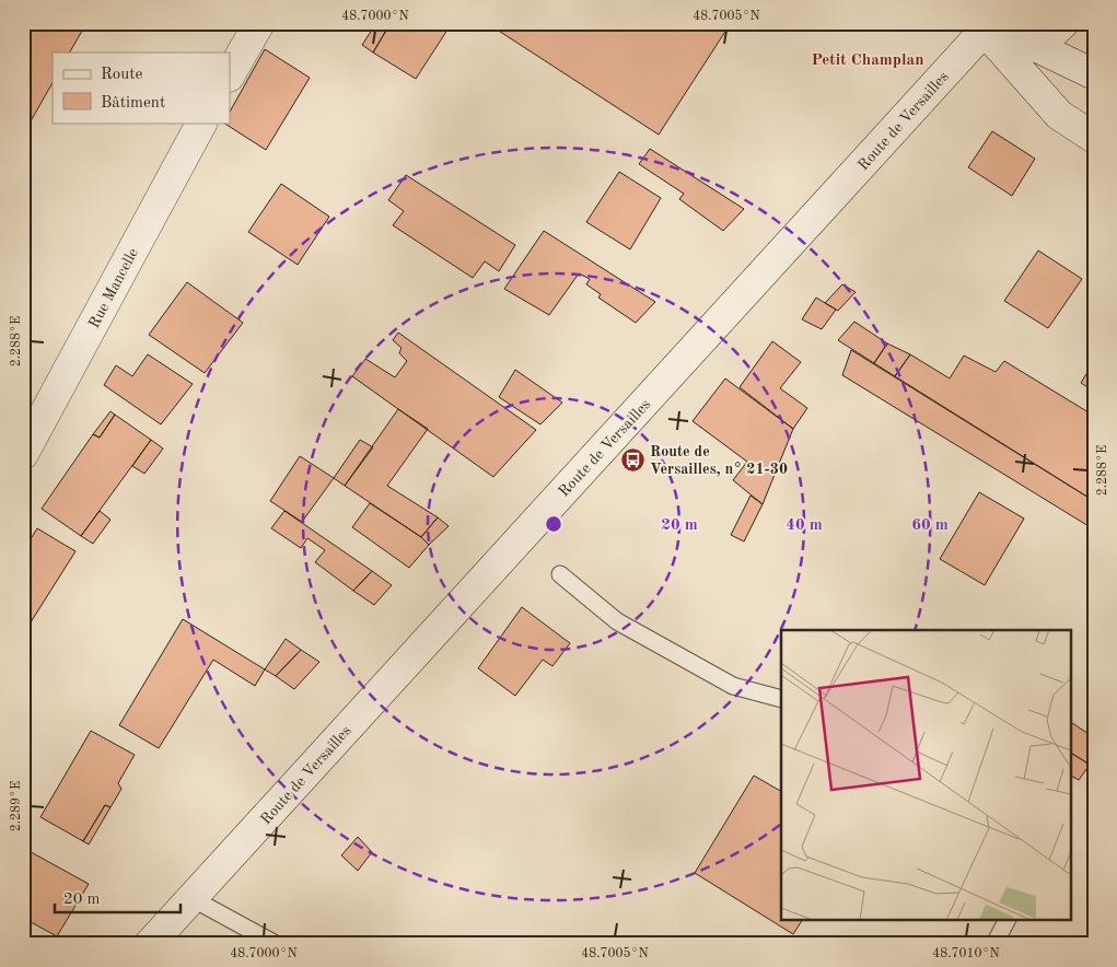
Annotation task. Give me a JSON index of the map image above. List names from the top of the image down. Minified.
{"streets":{"main road":["Route de Versailles","Rue Mancelle"]},"districts":["Petit Champlan"],"places":{"bus stop":["Route de Versailles, n° 21-30"]},"legend":["Route","Bâtiment"],"scale_bar":"20 m","coordinates":["48.7000°N","48.7005°N","2.288°E","2.289°E","48.7010°N"],"rings":["20 m","40 m","60 m"]}
